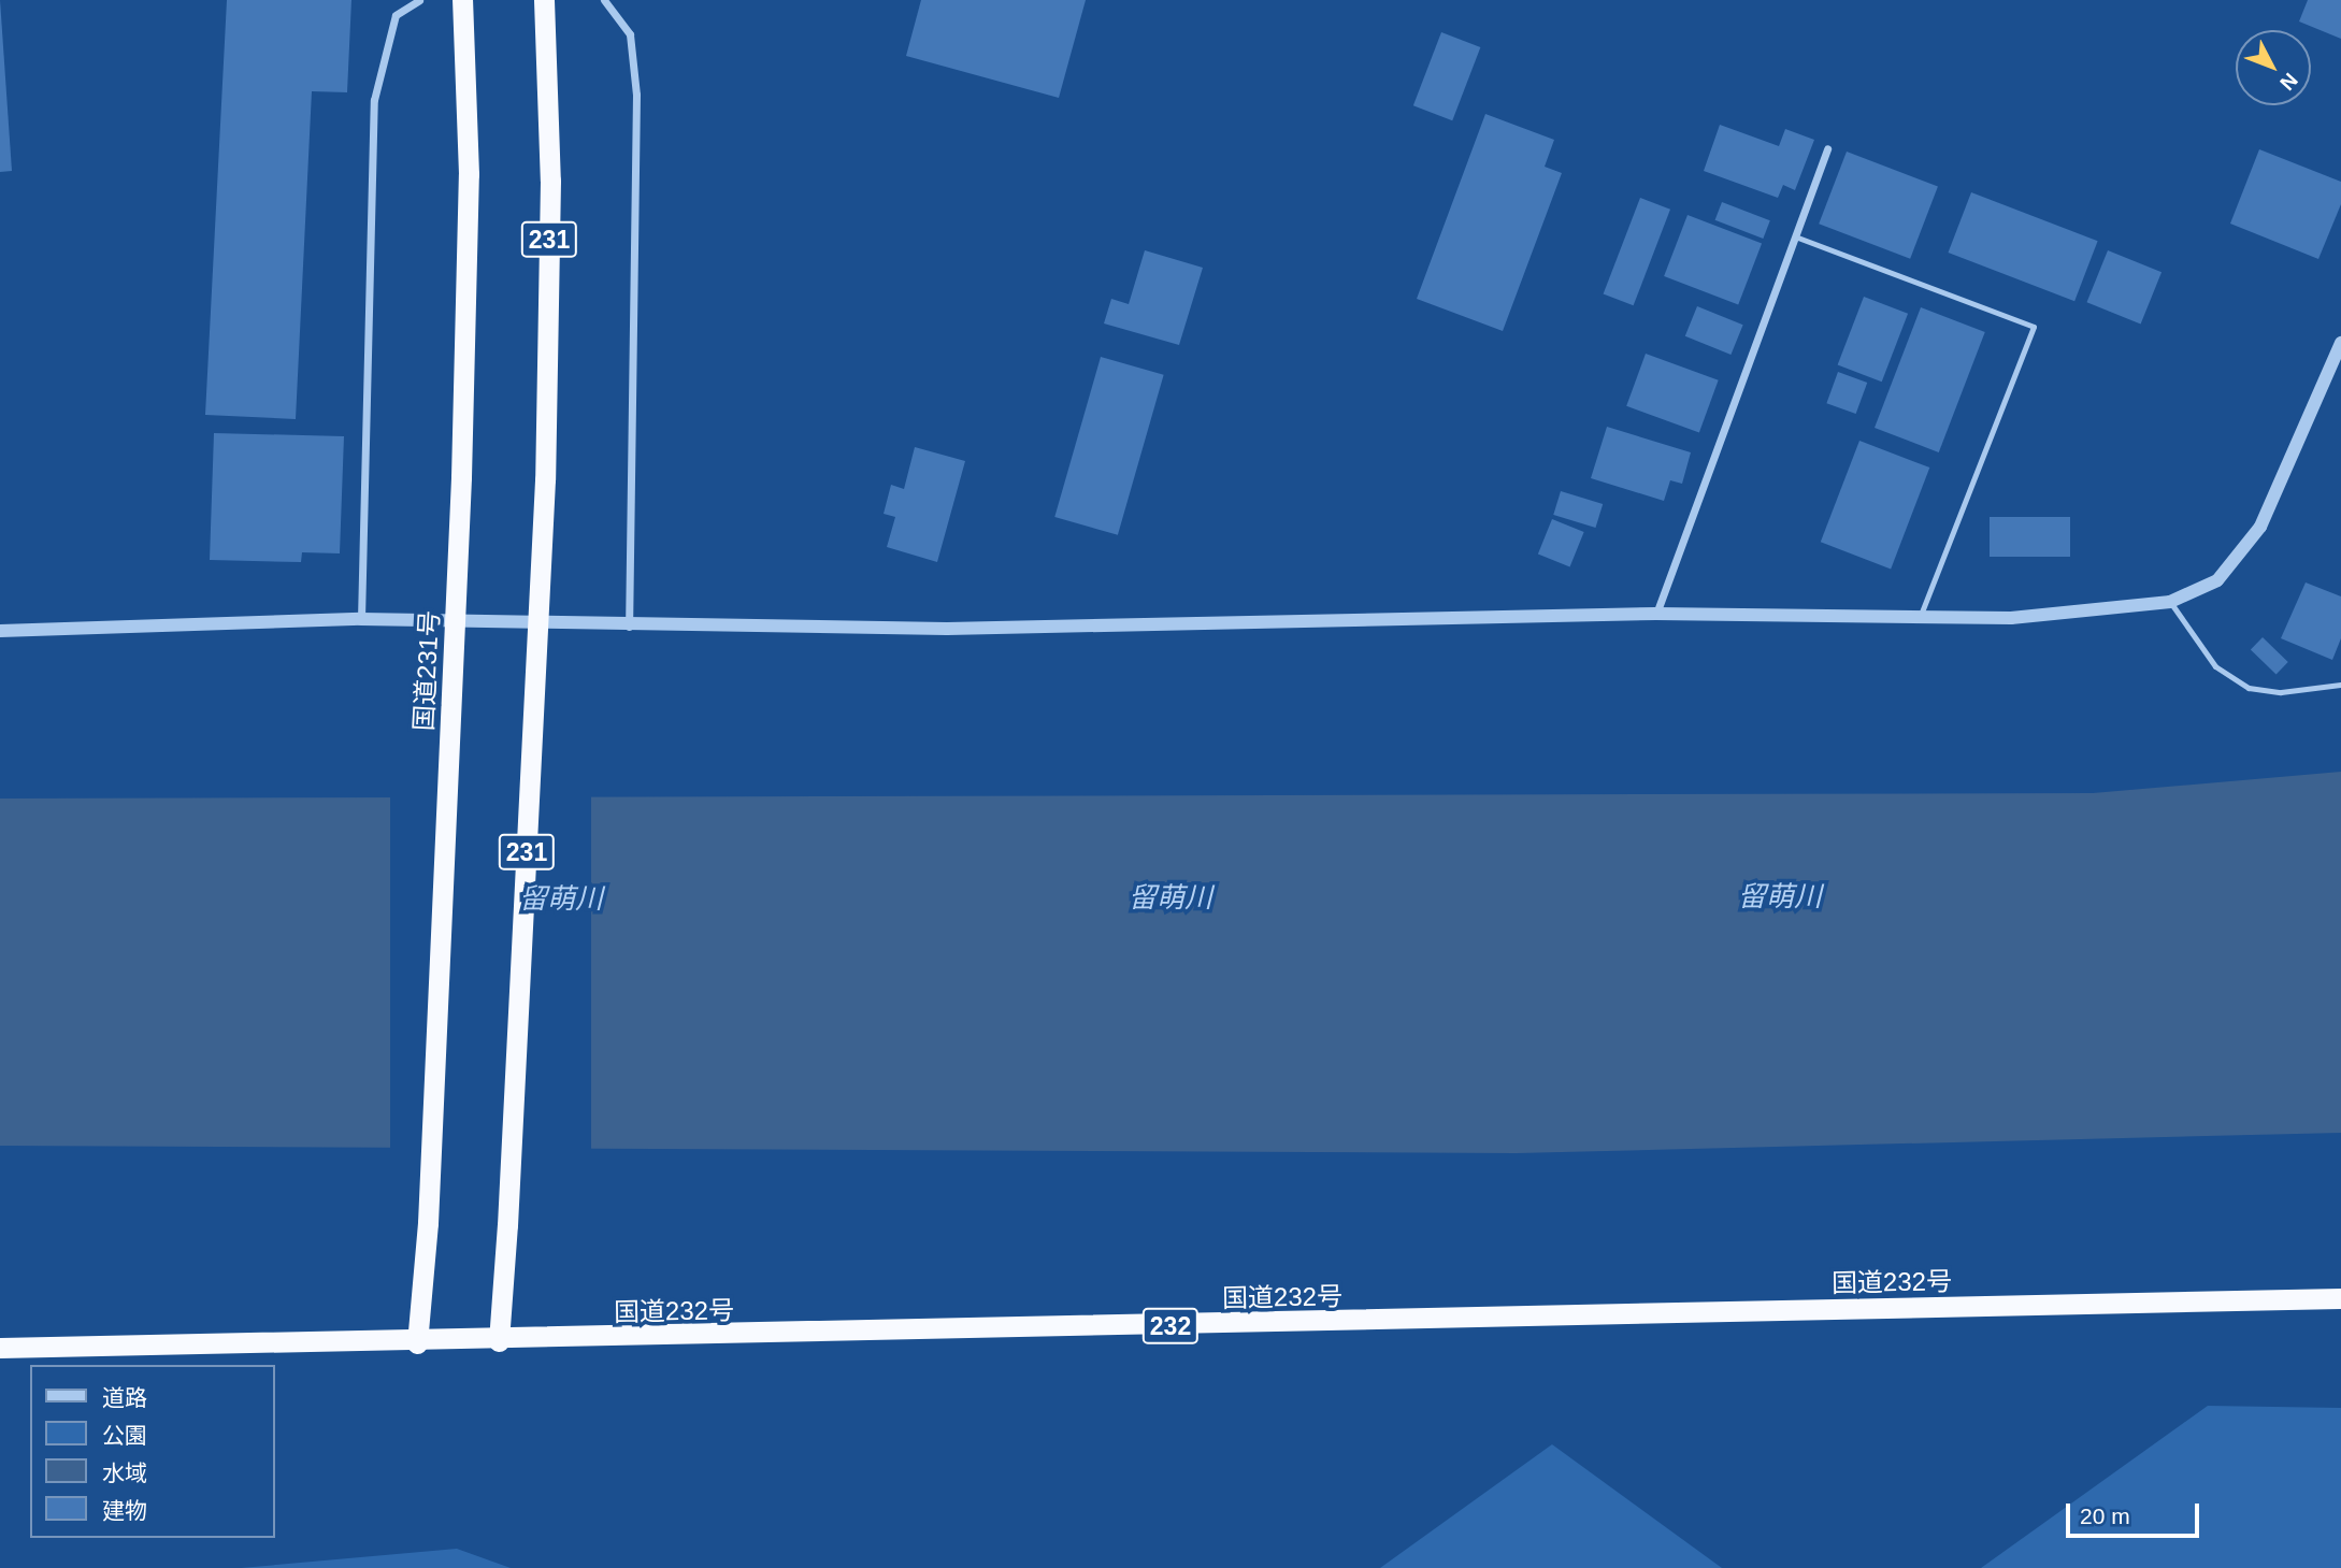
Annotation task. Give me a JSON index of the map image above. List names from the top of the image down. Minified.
{"streets":{"highway":["231","国道231号","国道232号","232"]},"crossings":[["231","国道232号"],["国道231号","国道232号"]],"water":["留萌川"],"legend":["道路","公園","水域","建物"],"scale_bar":"20 m","north":"bottom right"}
